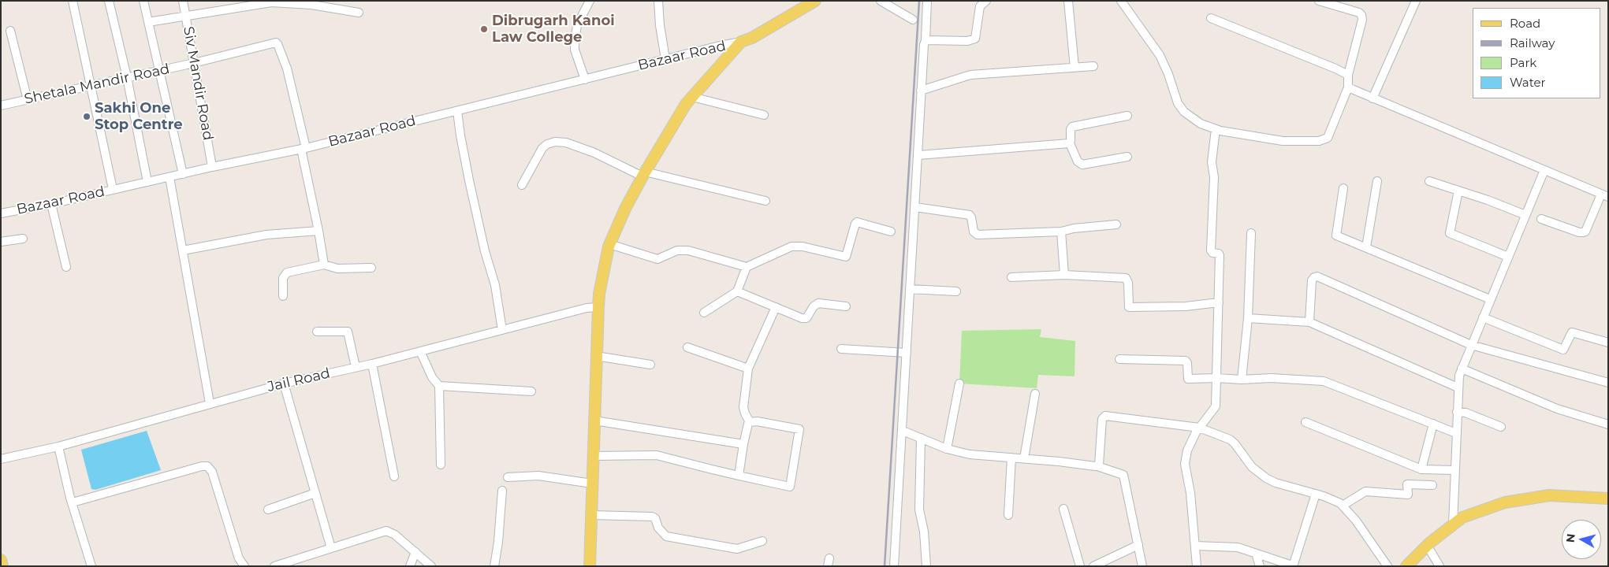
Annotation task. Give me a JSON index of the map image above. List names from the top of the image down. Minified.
{"streets":{"street":["Bazaar Road","Siv Mandir Road","Shetala Mandir Road","Jail Road"]},"crossings":[["Bazaar Road","Siv Mandir Road"],["Bazaar Road","Shetala Mandir Road"],["Siv Mandir Road","Shetala Mandir Road"]],"places":["Dibrugarh Kanoi Law College","Sakhi One Stop Centre"],"legend":["Road","Railway","Park","Water"],"north":"left"}
